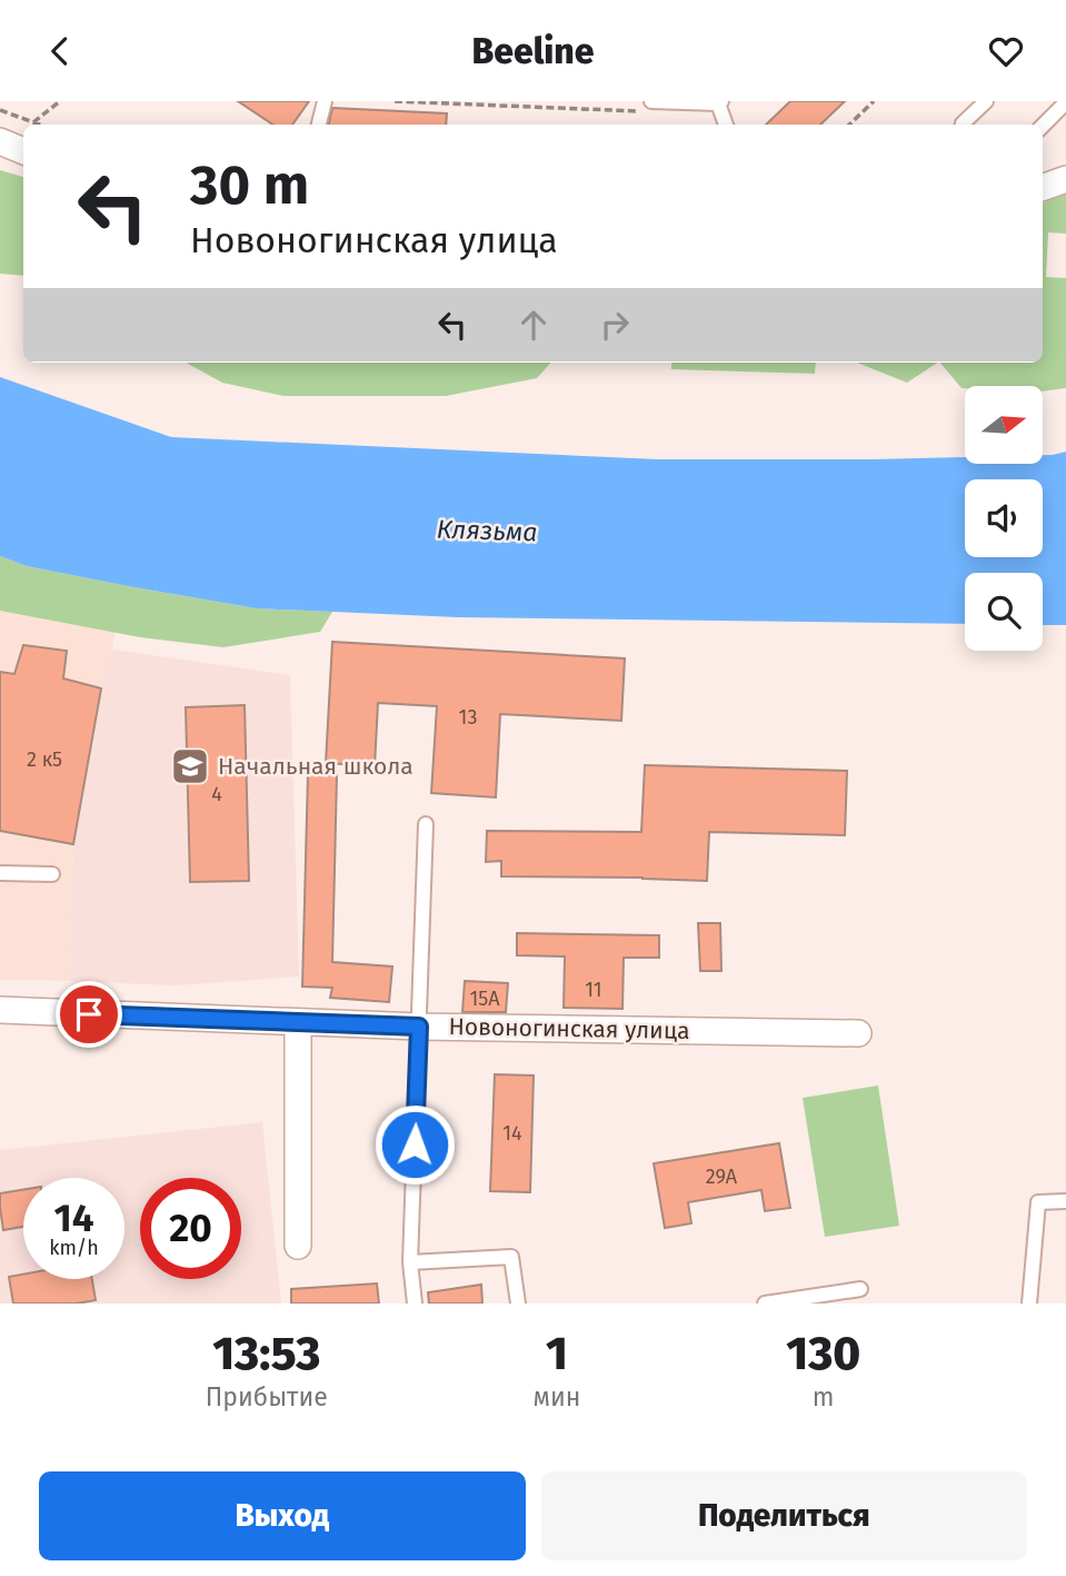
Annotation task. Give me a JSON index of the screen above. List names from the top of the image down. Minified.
{"streets":{"street":["Новоногинская улица"]},"water":["Клязьма"],"places":{"school or university":["Начальная школа"]},"house_numbers":["13","2 к5","4","11","15А","14","29А"],"north":"right","page":{"header":"Beeline","turn":["30 m","Новоногинская улица"],"speed":"14 km/h","limit":"20","eta":["13:53","Прибытие","1","мин","130","m"],"buttons":["Выход","Поделиться"]}}
